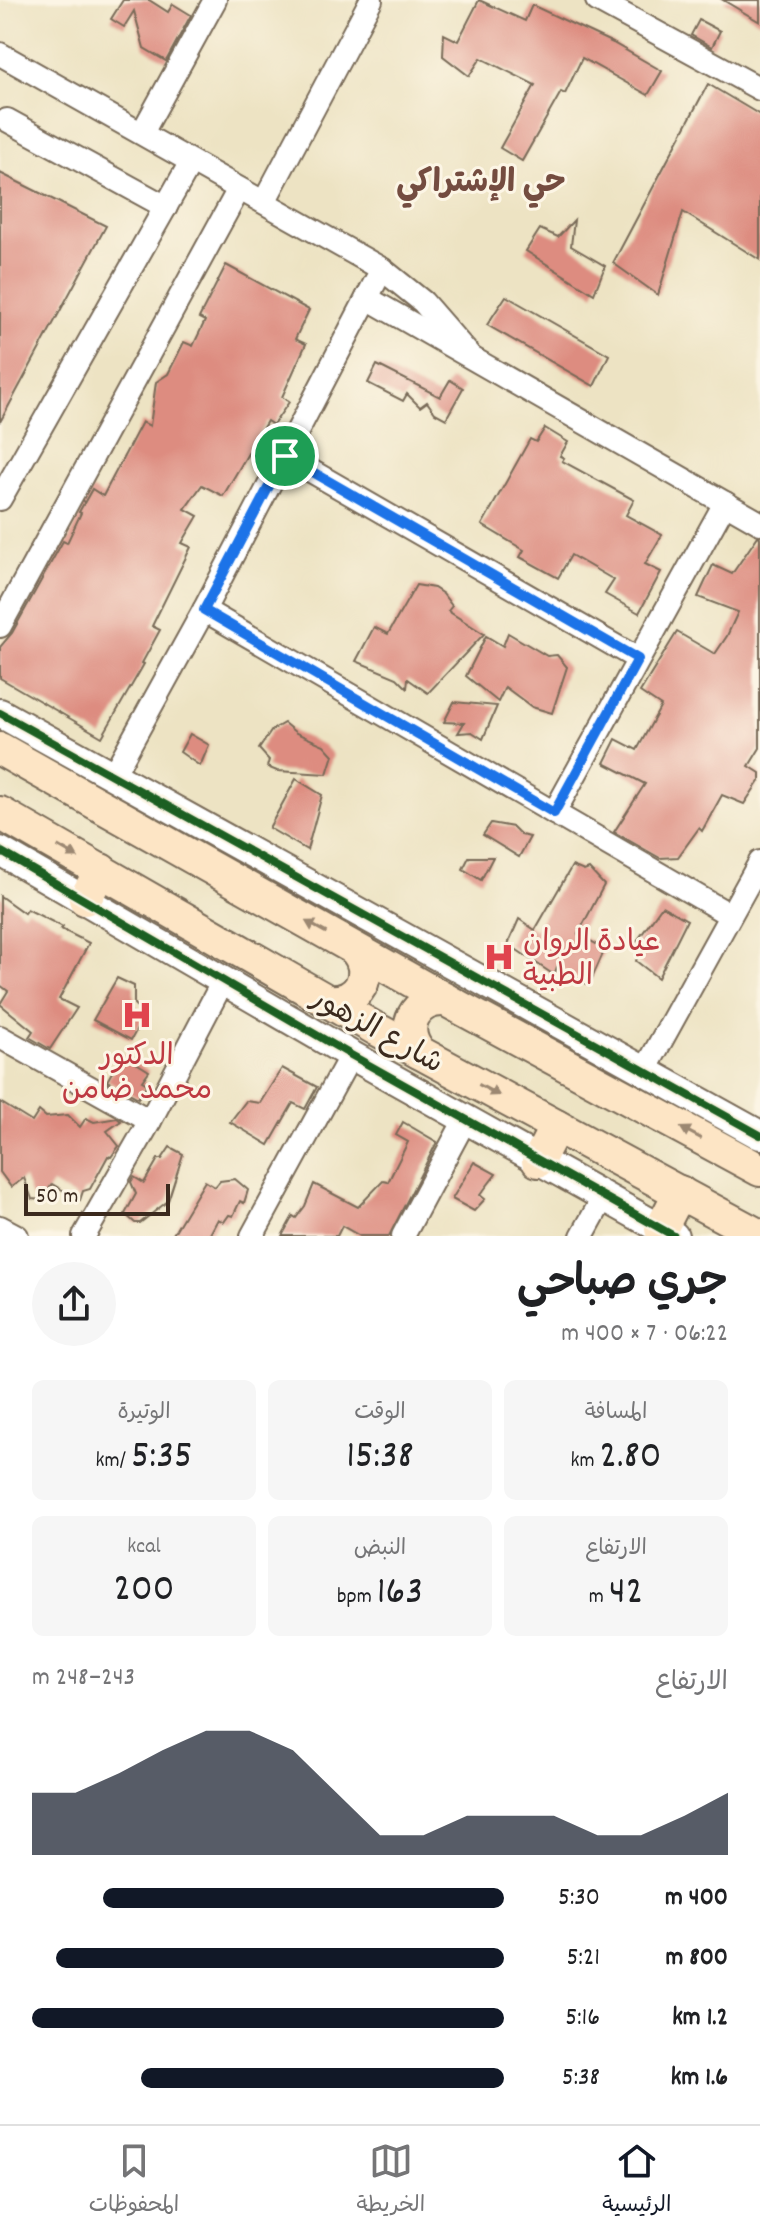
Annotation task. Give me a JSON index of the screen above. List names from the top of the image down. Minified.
{"streets":{"main road":["شارع الزهور"]},"districts":["حي الإشتراكي"],"places":{"hospital":["عيادة الروان الطبية","الدكتور محمد ضامن"]},"scale_bar":"50 m","page":{"scale":"50 m","heading":["جري صباحي","06:22 · 7 × 400 m"],"stats":[["المسافة","2.80 km"],["الوقت","15:38"],["الوتيرة","5:35 /km"],["الارتفاع","42 m"],["النبض","163 bpm"],["kcal","200"]],"chart":["الارتفاع","243–248 m"],"list":[{"name":"400 m","note":"5:30"},{"name":"800 m","note":"5:21"},{"name":"1.2 km","note":"5:16"},{"name":"1.6 km","note":"5:38"}],"tabs":["الرئيسية","الخريطة","المحفوظات"]}}
